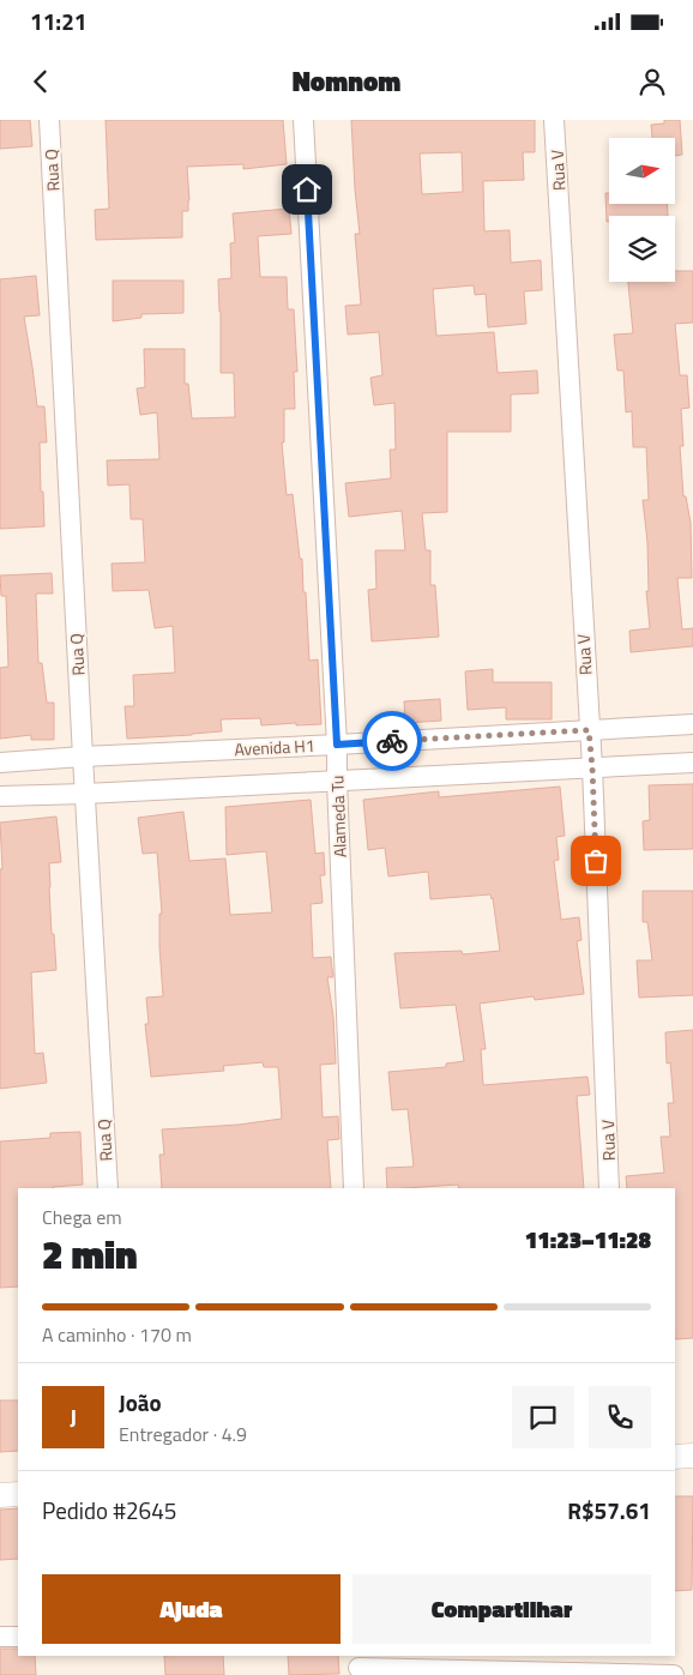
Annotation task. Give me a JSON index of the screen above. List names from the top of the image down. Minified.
{"streets":{"street":["Rua Q","Rua V","Avenida H1","Alameda Tu"]},"crossings":[["Rua Q","Avenida H1"],["Rua V","Avenida H1"],["Avenida H1","Alameda Tu"]],"north":"right","page":{"status":"11:21","header":"Nomnom","heading":["2 min","Chega em","11:23–11:28"],"panel":["João","Entregador · 4.9","Pedido #2645","R$57.61"],"bar":"A caminho · 170 m","round":"J","buttons":["Ajuda","Compartilhar"]}}
